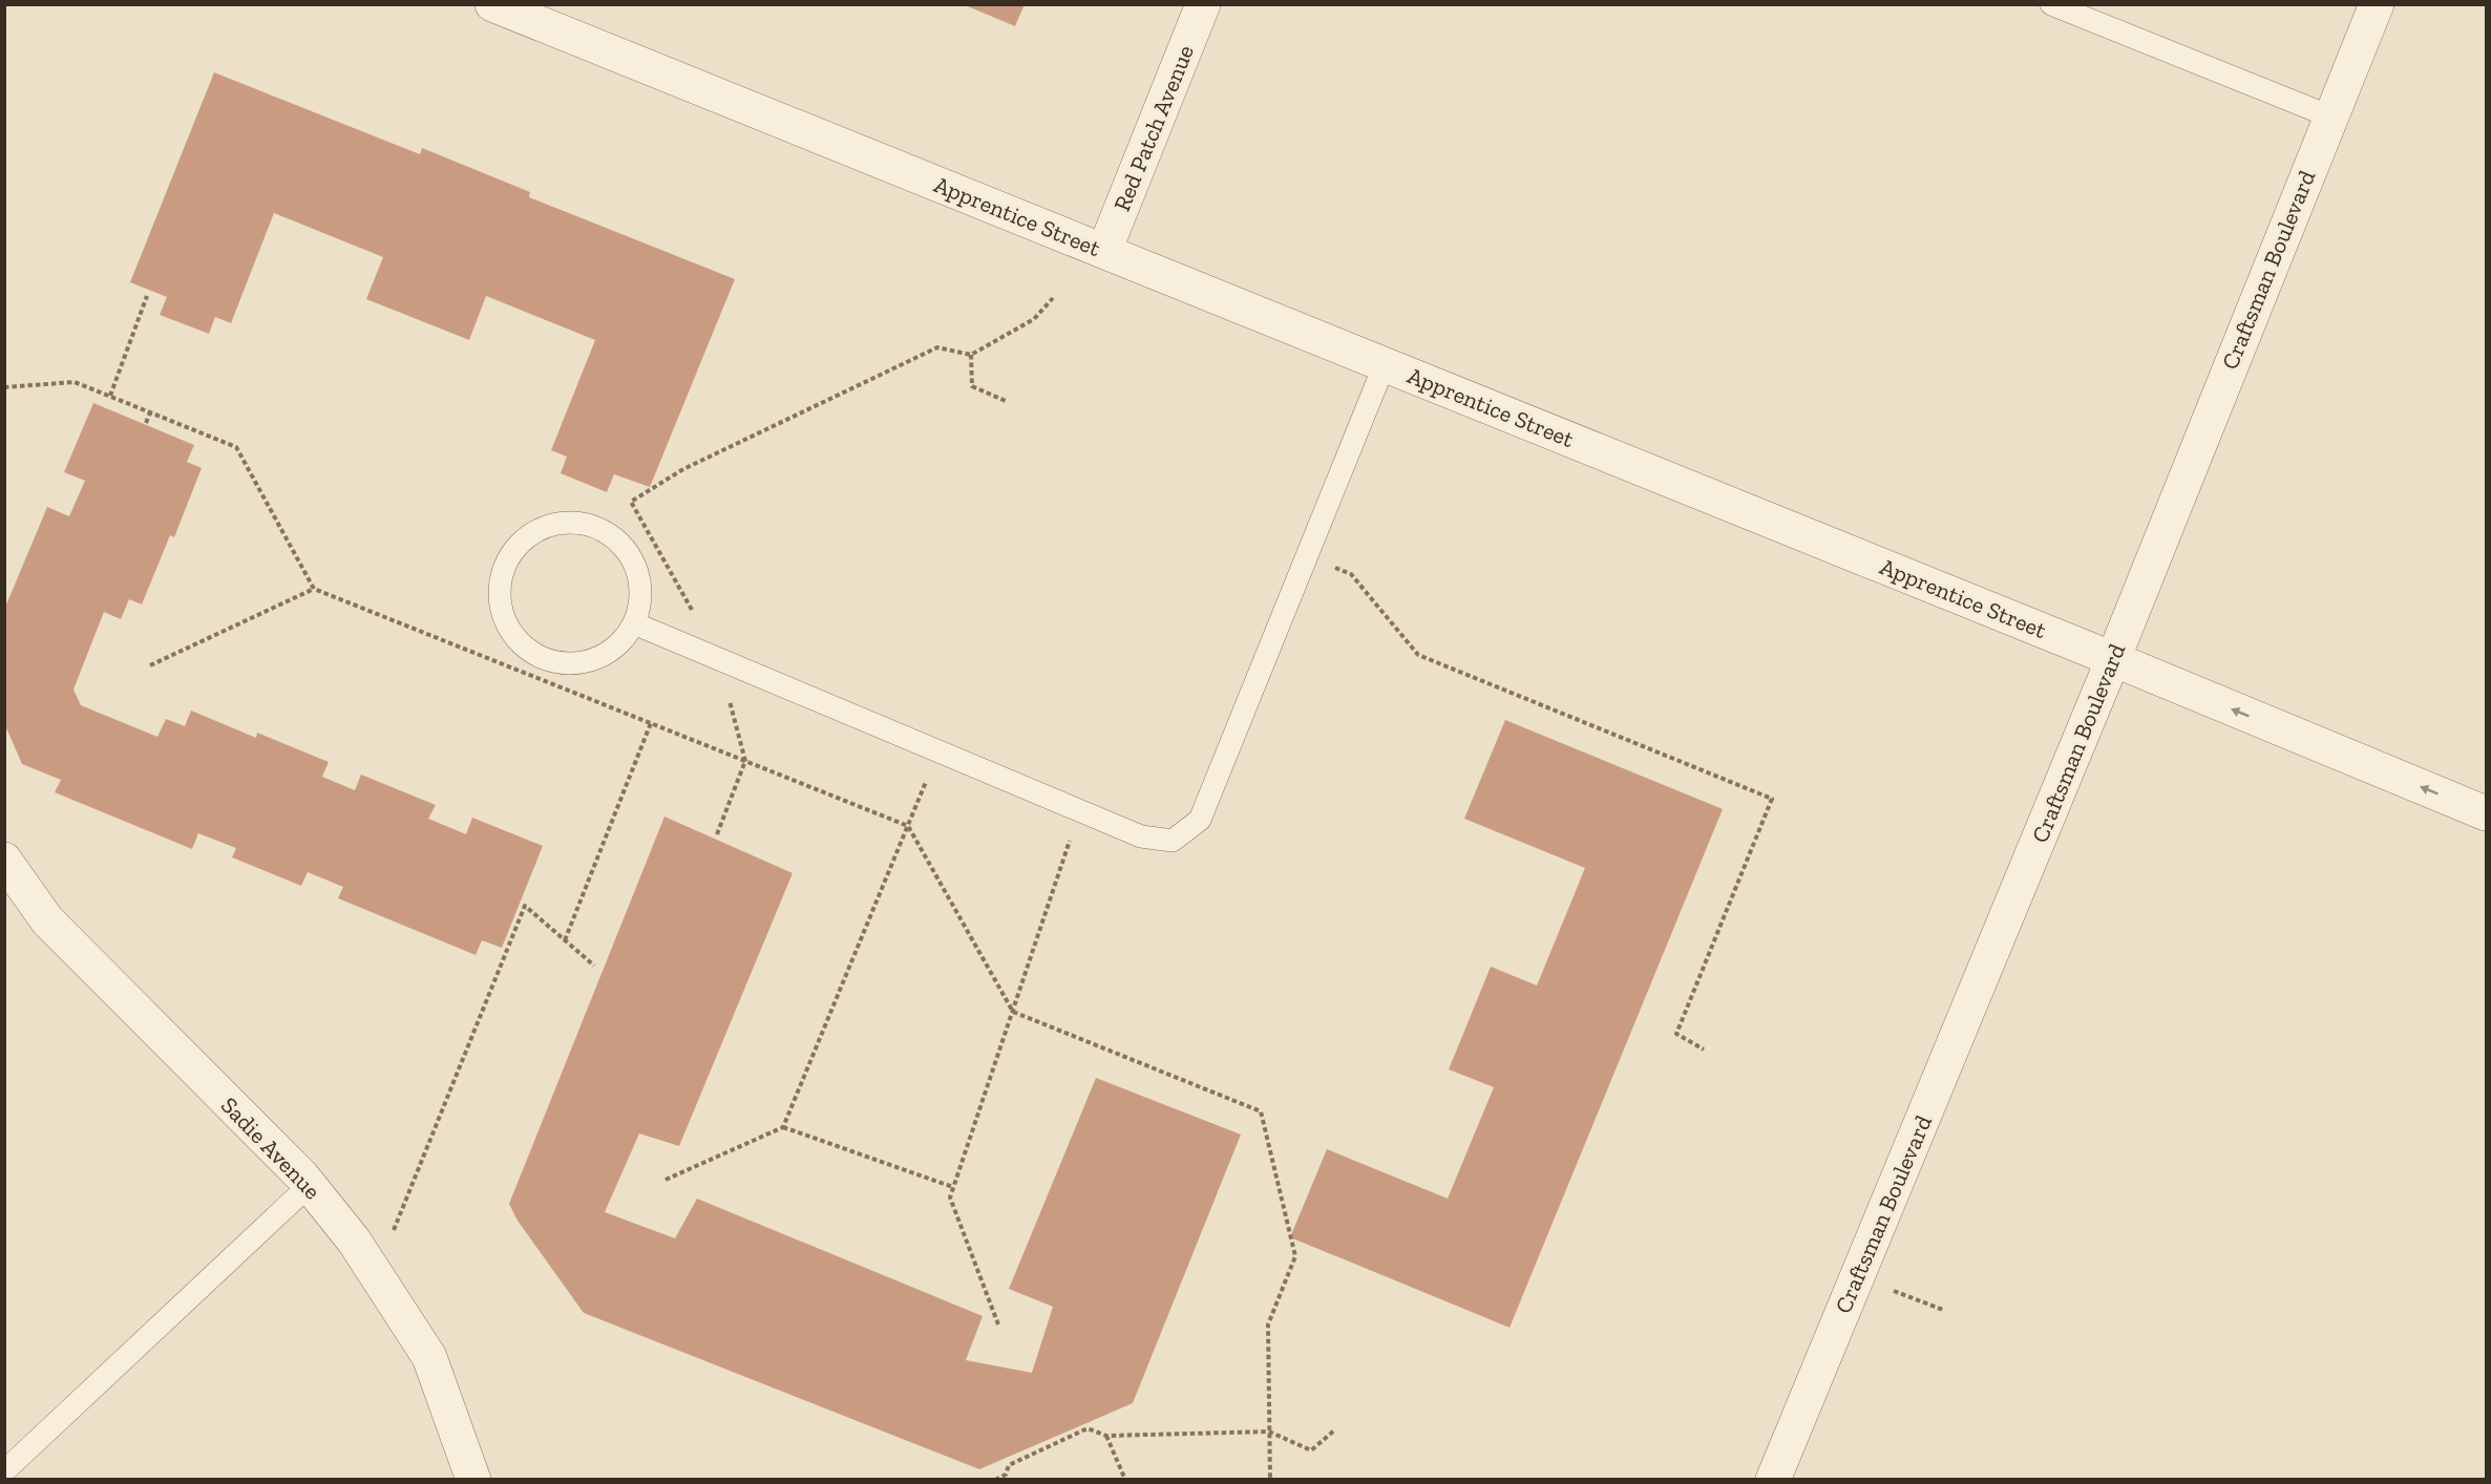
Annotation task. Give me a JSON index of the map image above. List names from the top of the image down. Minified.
{"streets":{"street":["Red Patch Avenue","Apprentice Street","Craftsman Boulevard","Sadie Avenue"]},"crossings":[["Red Patch Avenue","Apprentice Street"],["Apprentice Street","Craftsman Boulevard"]]}
